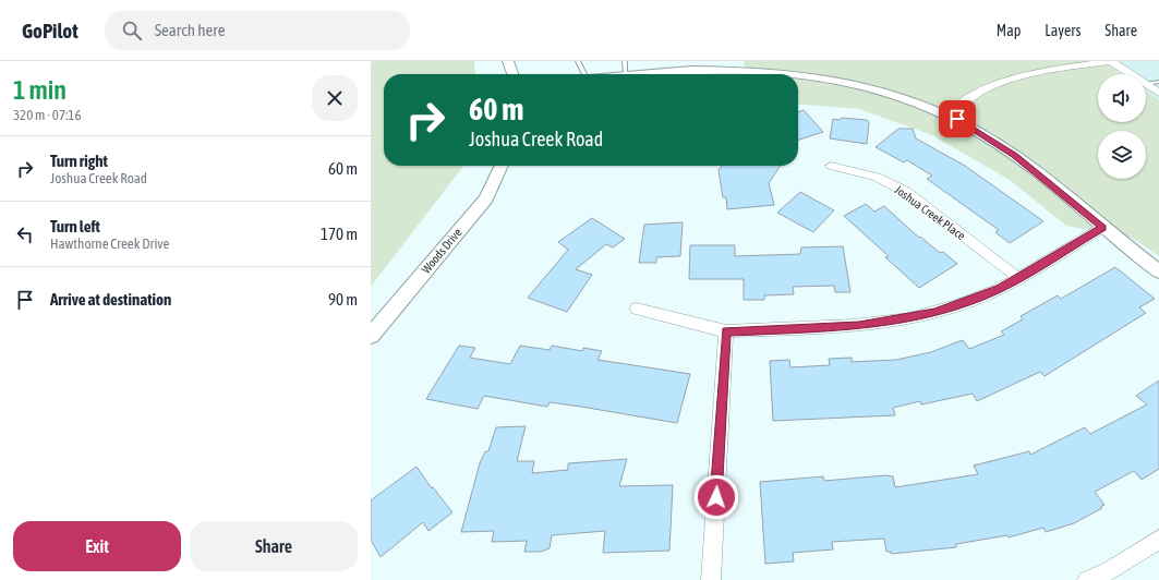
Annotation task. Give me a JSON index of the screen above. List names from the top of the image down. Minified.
{"streets":{"street":["Joshua Creek Place","Woods Drive"]},"page":{"header":"GoPilot","search":"Search here","nav":["Map","Layers","Share"],"heading":["1 min","320 m · 07:16"],"turn":["60 m","Joshua Creek Road"],"list":[{"name":"Turn right","note":"Joshua Creek Road","value":"60 m"},{"name":"Turn left","note":"Hawthorne Creek Drive","value":"170 m"},{"name":"Arrive at destination","value":"90 m"}],"buttons":["Exit","Share"]}}
